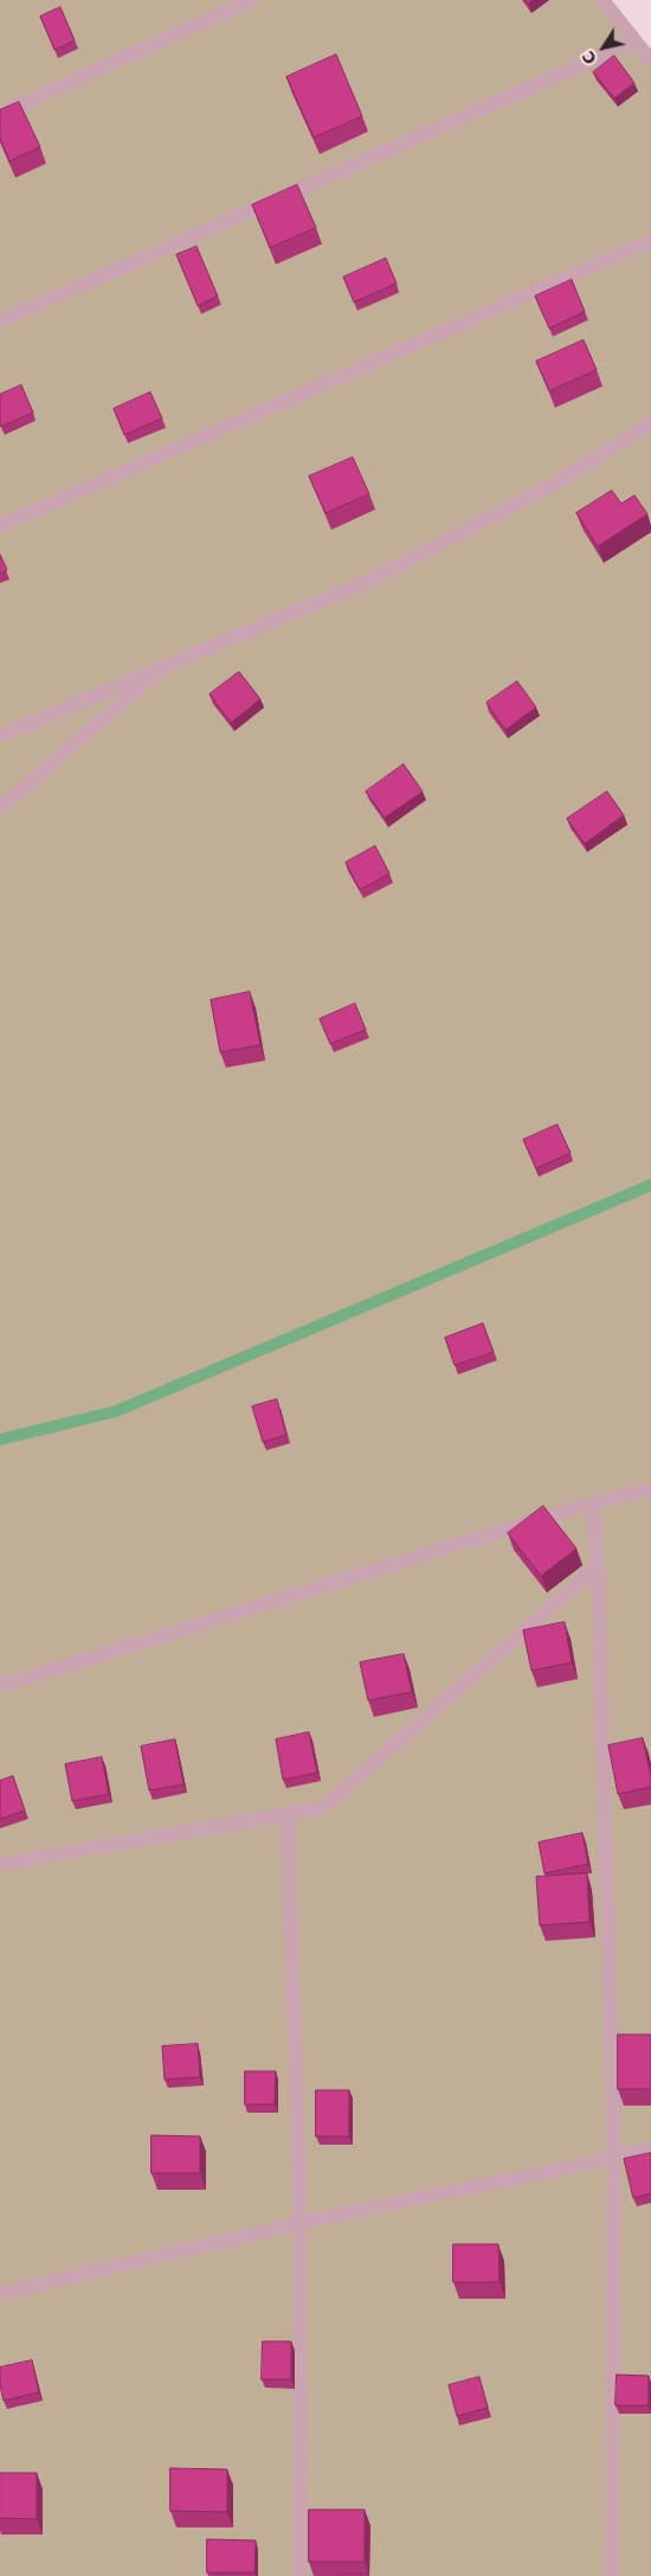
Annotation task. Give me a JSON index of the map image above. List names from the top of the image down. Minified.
{"north":"bottom left"}
